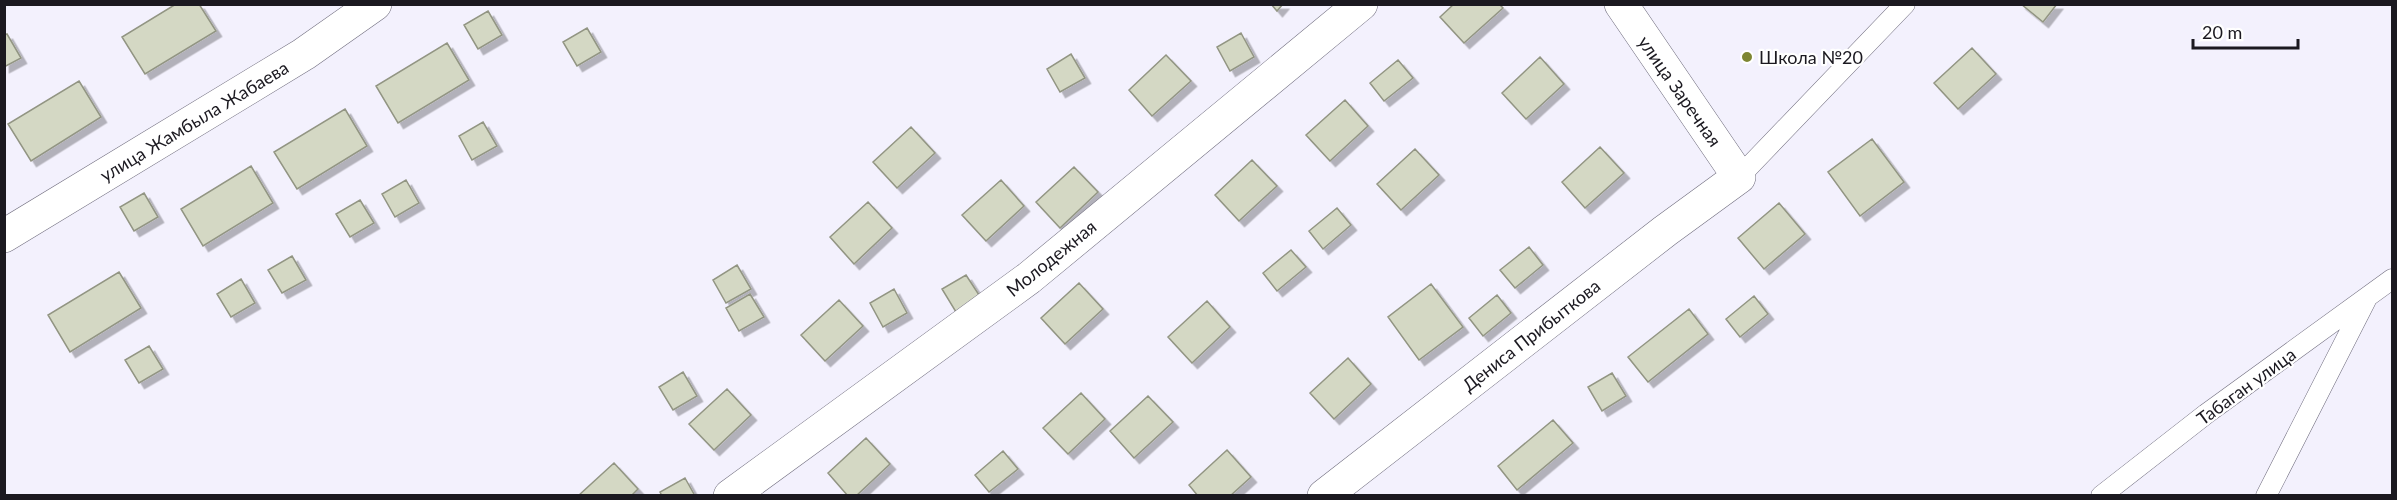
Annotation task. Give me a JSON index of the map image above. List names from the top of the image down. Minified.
{"streets":{"street":["улица Заречная","улица Жамбыла Жабаева","Молодежная","Дениса Прибыткова"],"lane":["Табаган улица"]},"crossings":[["улица Заречная","Дениса Прибыткова"]],"places":["Школа №20"],"scale_bar":"20 m"}
